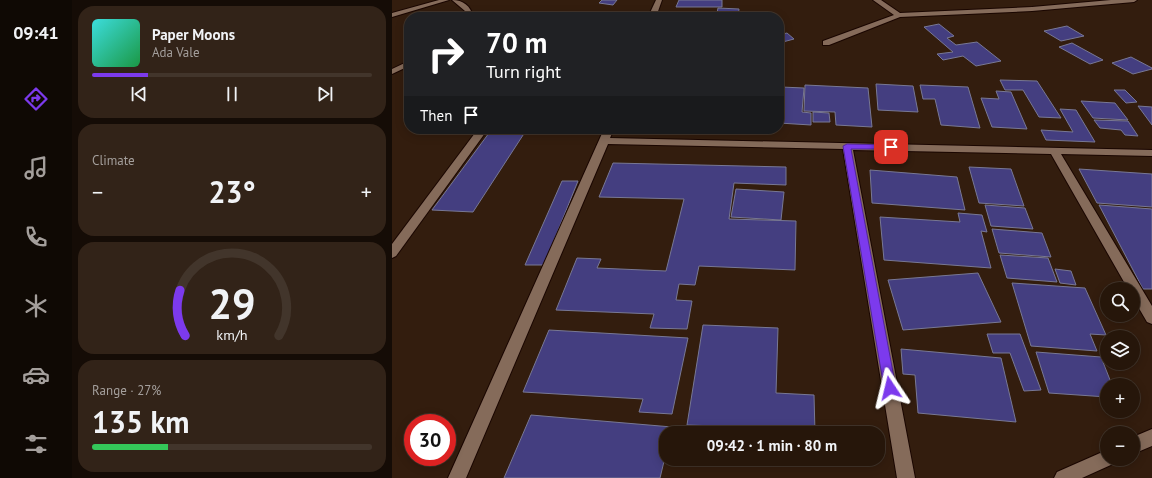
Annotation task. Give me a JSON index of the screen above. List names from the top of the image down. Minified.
{"page":{"tabs":"09:41","turn":["70 m","Turn right"],"song":["Paper Moons","Ada Vale"],"then":"Then","tile":["Climate",["Range · 27%","135 km"]],"heat":["−","23°","+"],"map_buttons":["+","−"],"limit":"30","trip":"09:42 · 1 min · 80 m","gauge":["29","km/h"]}}
